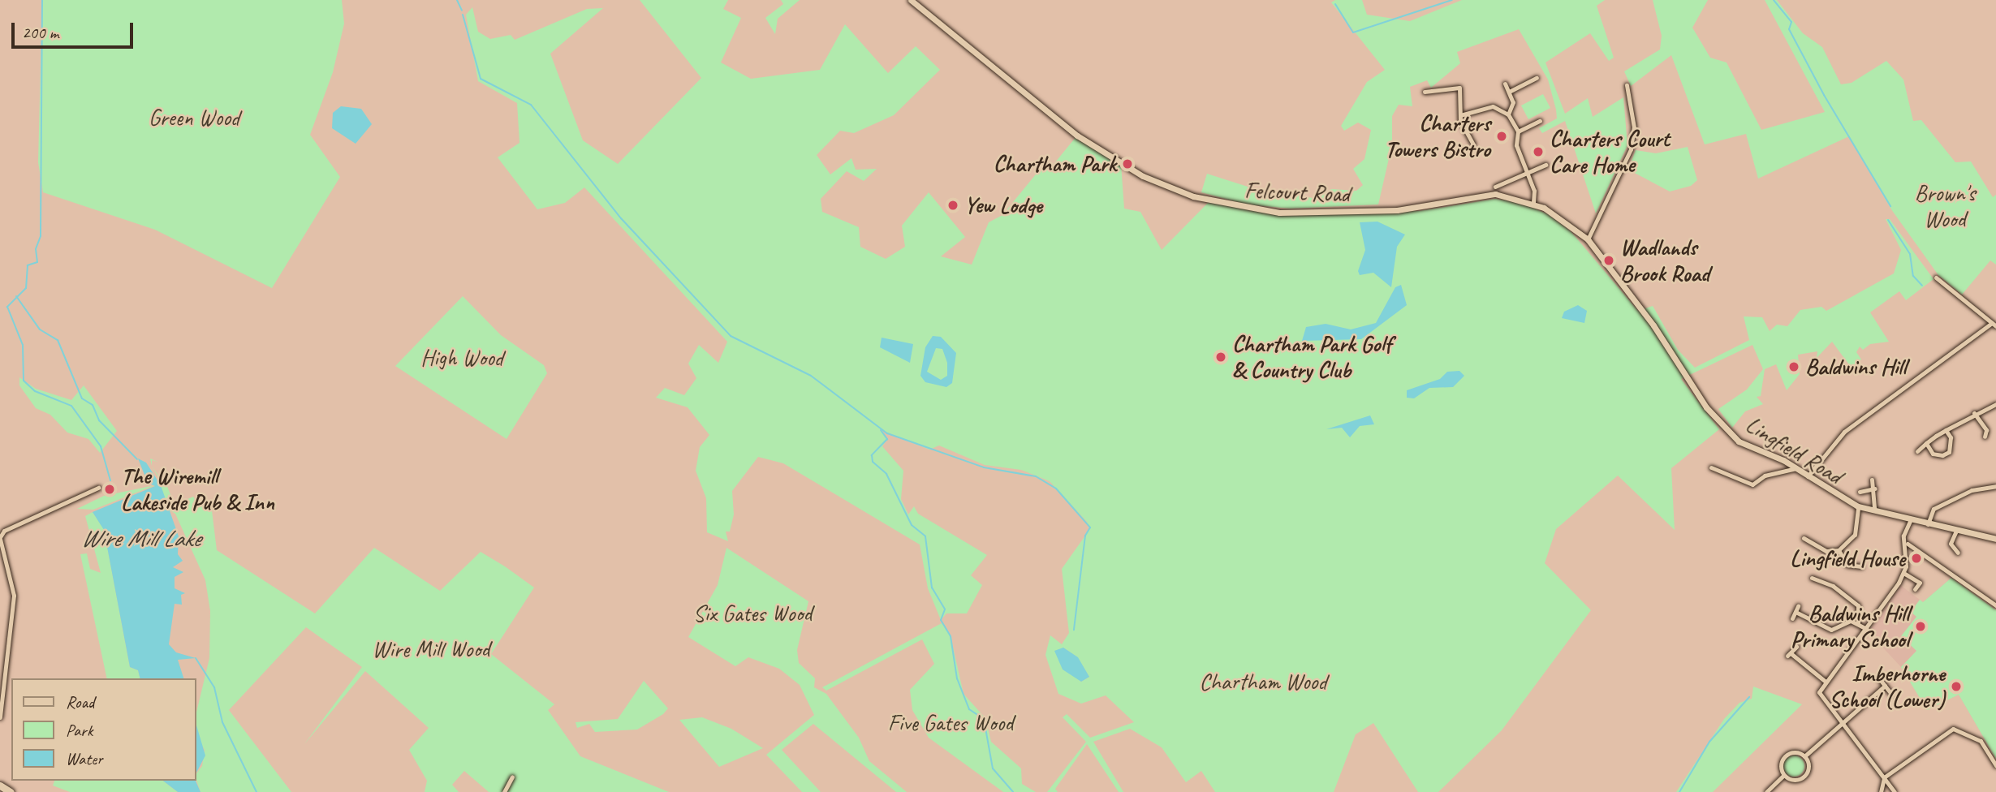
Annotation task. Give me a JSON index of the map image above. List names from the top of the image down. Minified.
{"streets":{"street":["Felcourt Road","Lingfield Road"]},"crossings":[["Felcourt Road","Lingfield Road"]],"water":["Wire Mill Lake"],"parks":["Green Wood","Brown's Wood","High Wood","Six Gates Wood","Wire Mill Wood","Chartham Wood","Five Gates Wood"],"places":["Charters Towers Bistro","Charters Court Care Home","Chartham Park","Yew Lodge","Wadlands Brook Road","Chartham Park Golf & Country Club","Baldwins Hill","The Wiremill Lakeside Pub & Inn","Lingfield House","Baldwins Hill Primary School","Imberhorne School (Lower)"],"legend":["Road","Park","Water"],"scale_bar":"200 m"}
